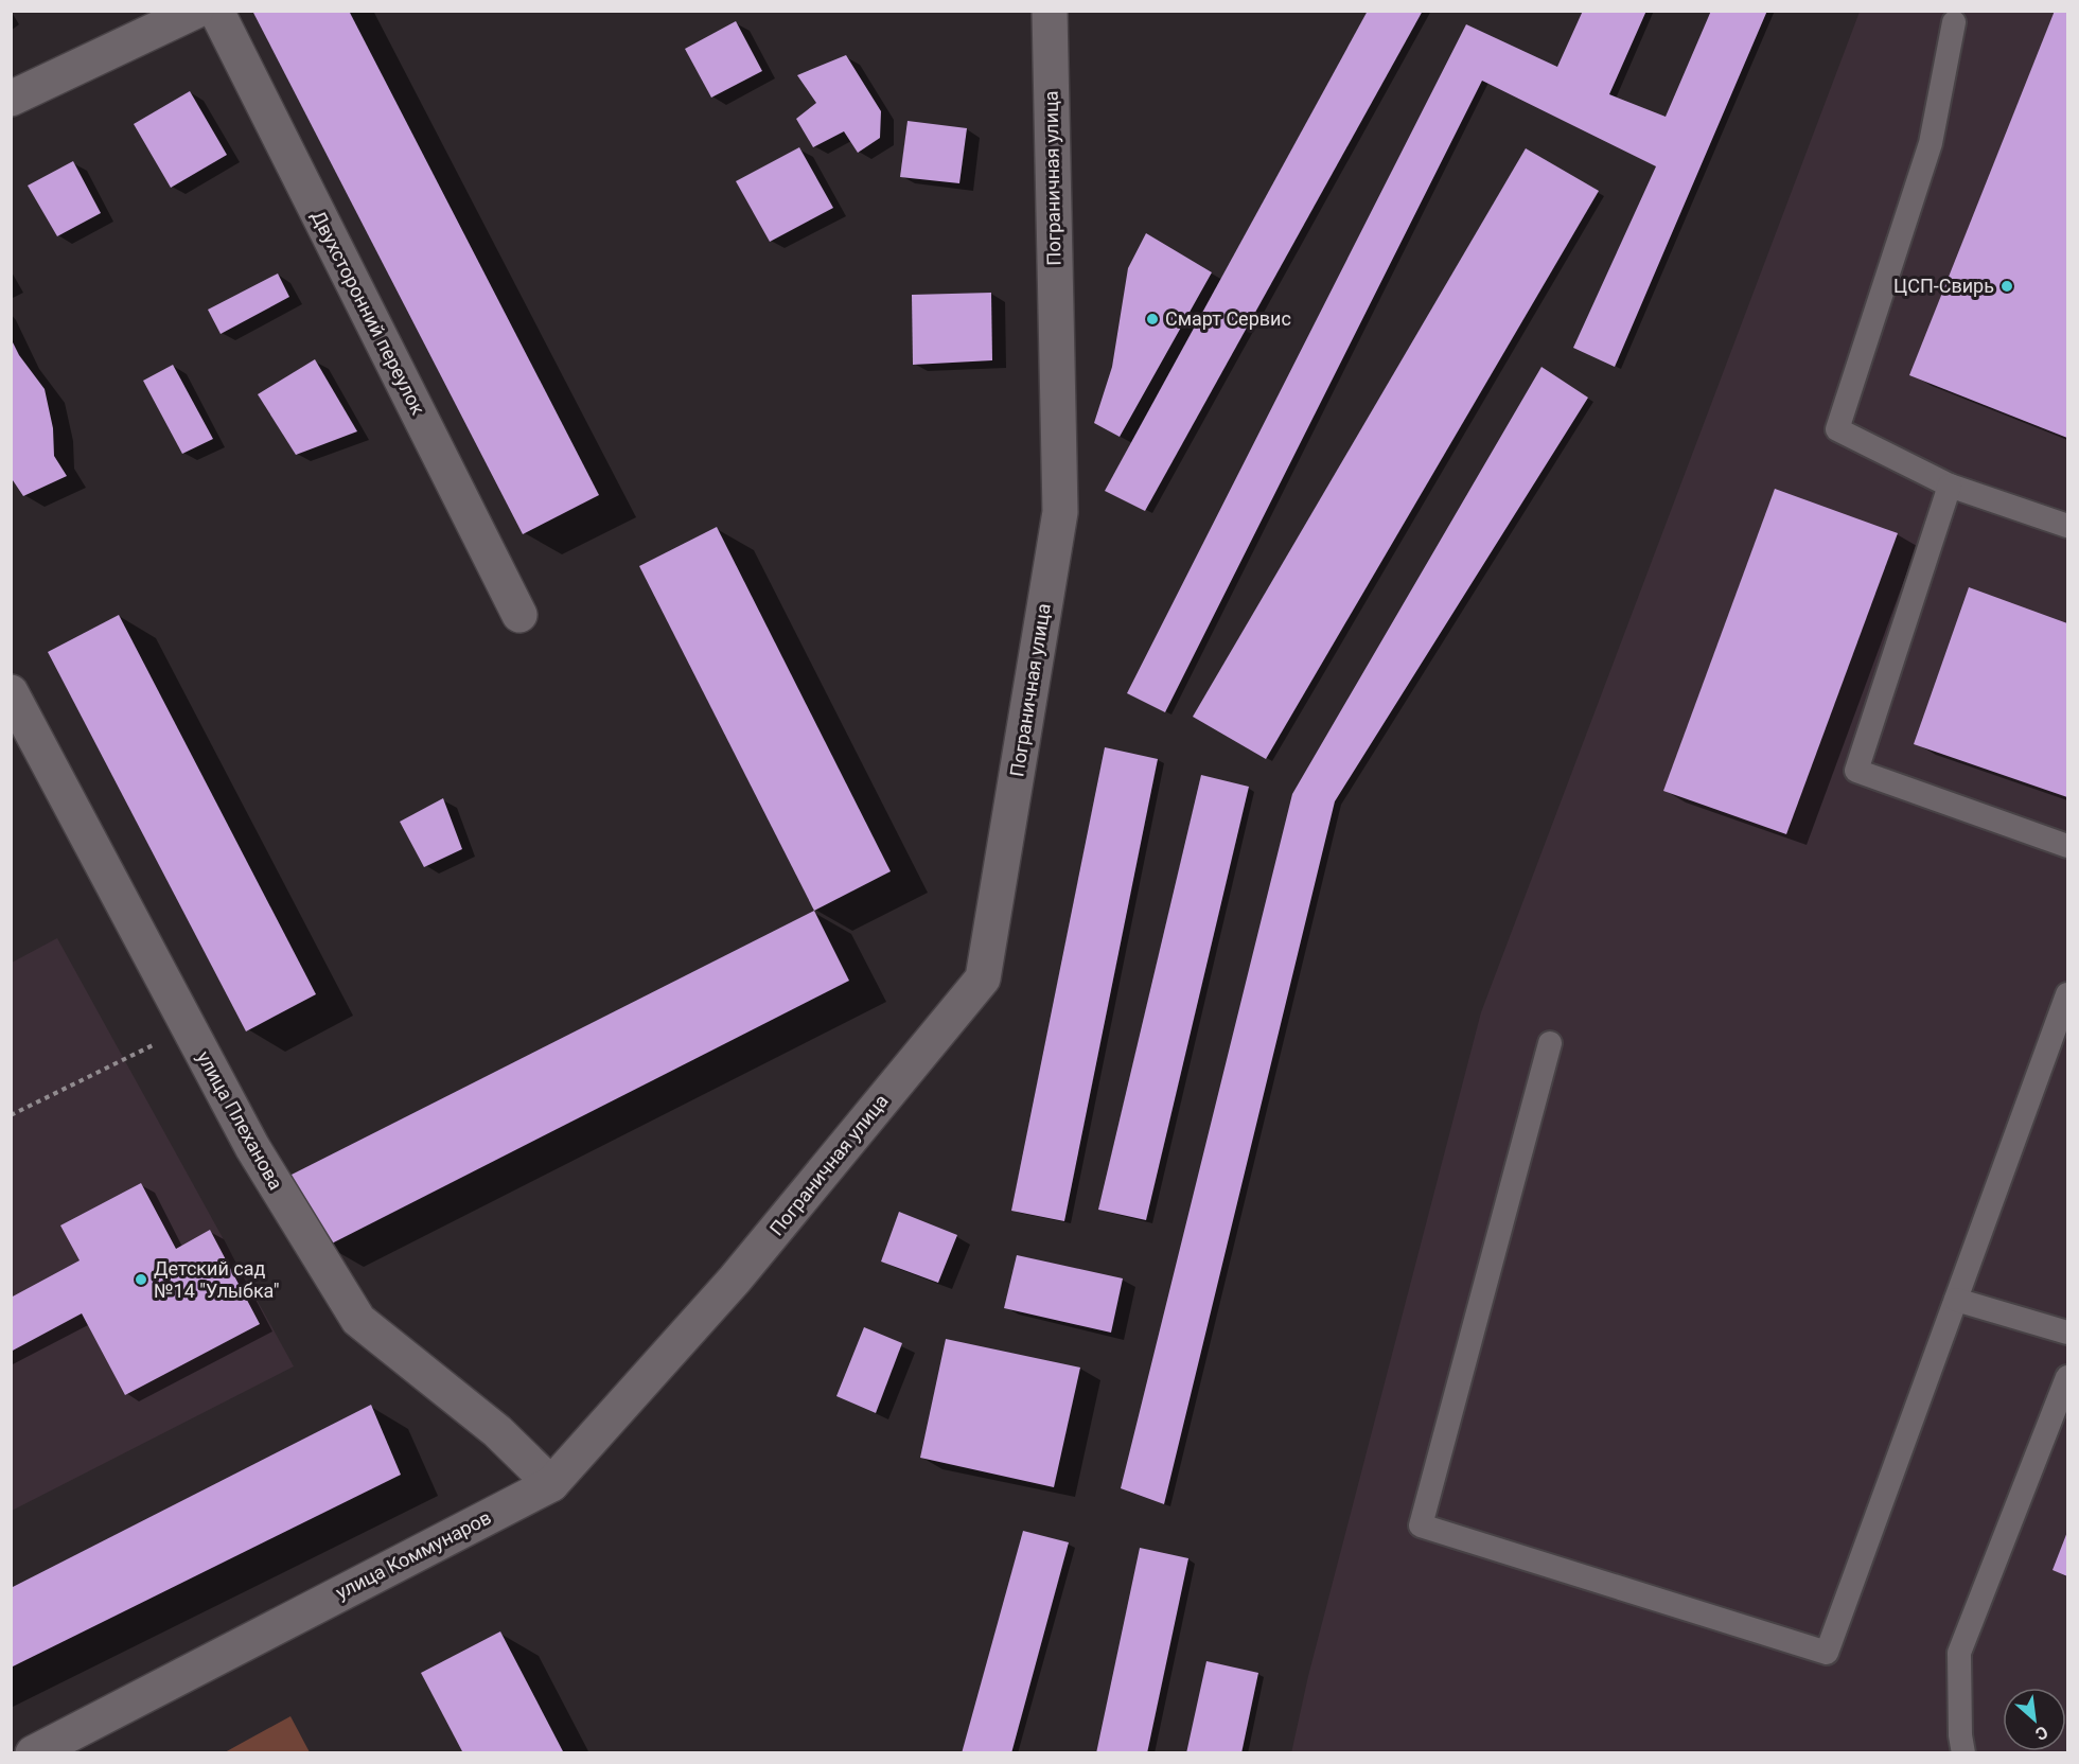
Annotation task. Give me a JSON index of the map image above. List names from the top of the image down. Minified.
{"streets":{"street":["Пограничная улица","Двухсторонний переулок","улица Плеханова","улица Коммунаров"]},"crossings":[["Пограничная улица","улица Коммунаров"],["улица Плеханова","улица Коммунаров"]],"places":["ЦСП-Свирь","Смарт Сервис","Детский сад №14 \"Улыбка\""],"north":"bottom right"}
